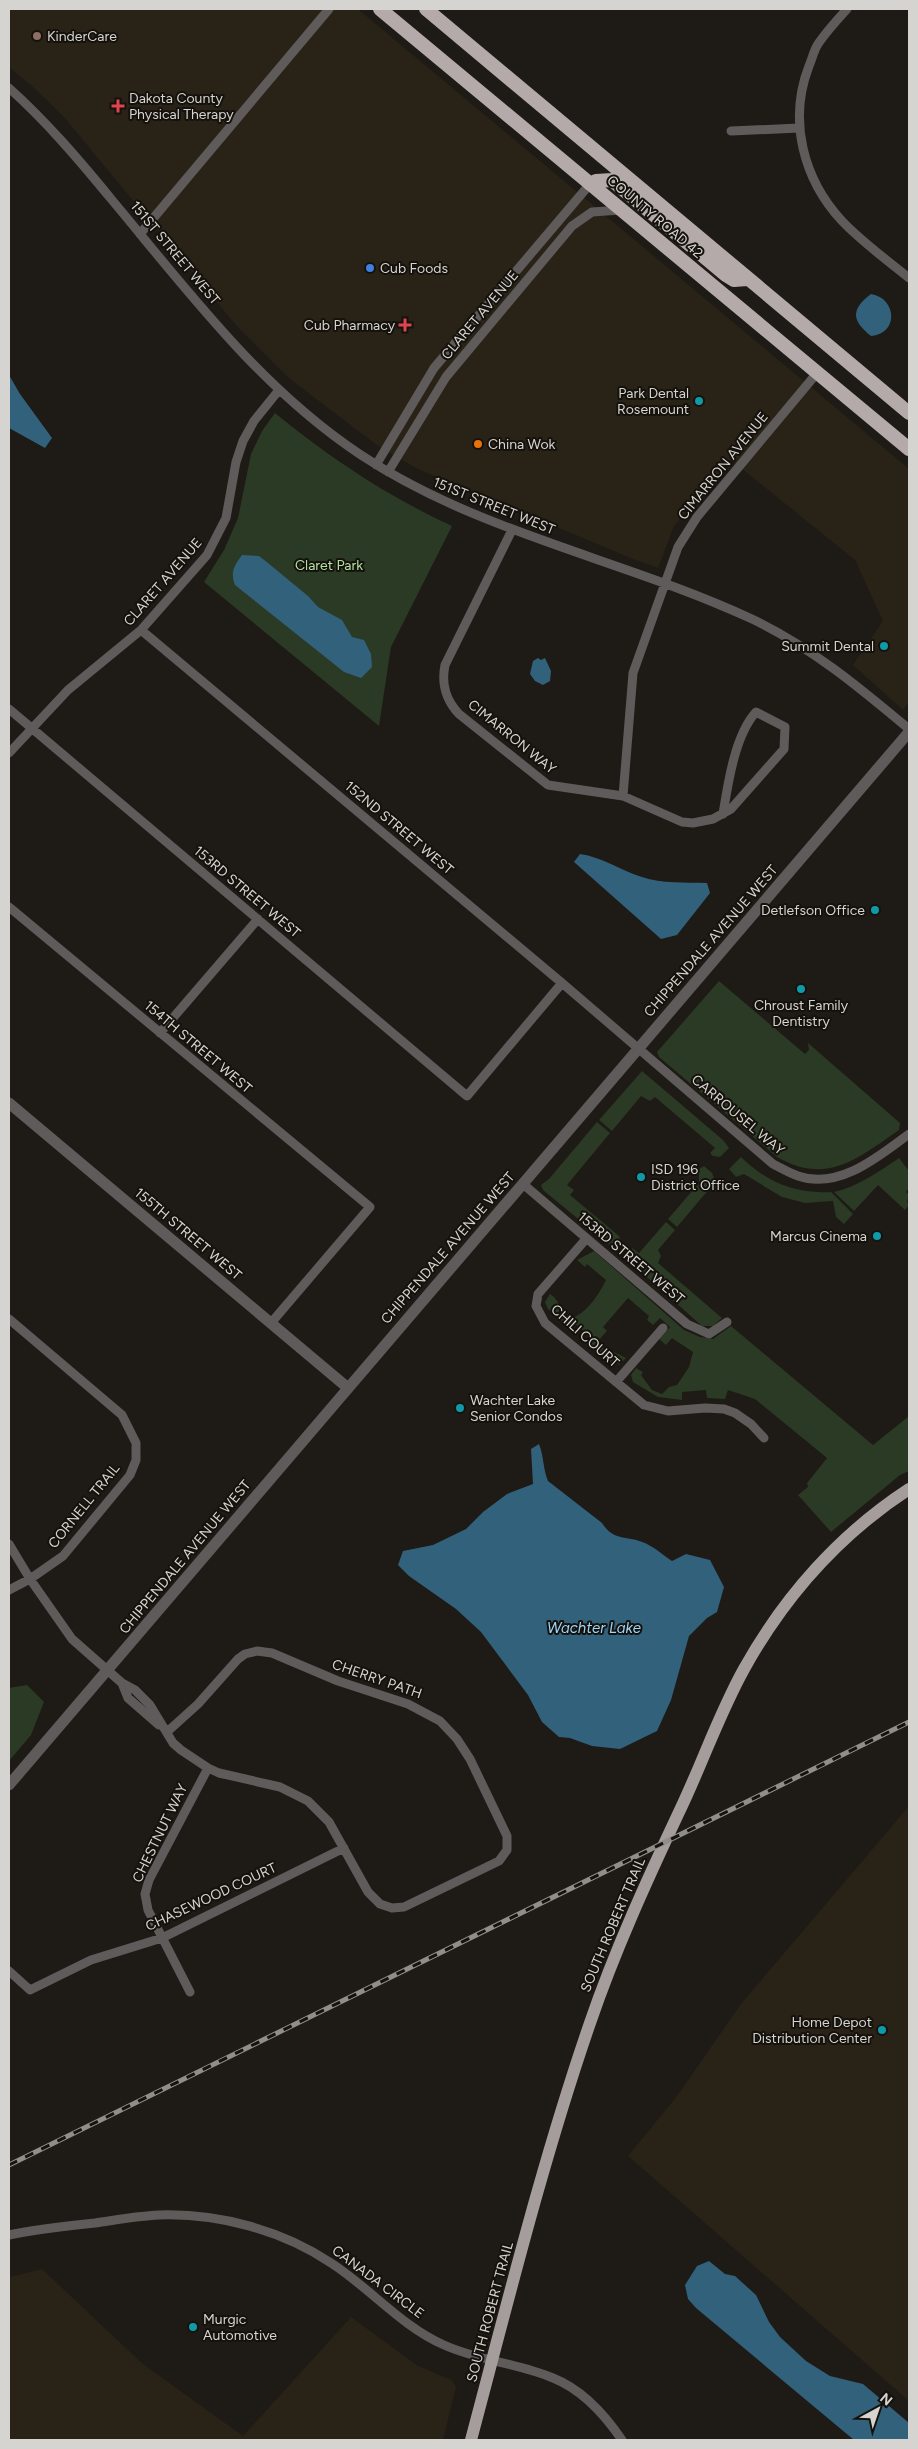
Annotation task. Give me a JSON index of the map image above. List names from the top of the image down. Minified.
{"streets":{"highway":["COUNTY ROAD 42"],"main road":["SOUTH ROBERT TRAIL"],"street":["151ST STREET WEST","CLARET AVENUE","CIMARRON AVENUE","CIMARRON WAY","152ND STREET WEST","153RD STREET WEST","CHIPPENDALE AVENUE WEST","154TH STREET WEST","CARROUSEL WAY","155TH STREET WEST","CHILI COURT","CORNELL TRAIL","CHERRY PATH","CHESTNUT WAY","CHASEWOOD COURT","CANADA CIRCLE"]},"crossings":[["COUNTY ROAD 42","CLARET AVENUE"],["COUNTY ROAD 42","CIMARRON AVENUE"],["151ST STREET WEST","CLARET AVENUE"],["151ST STREET WEST","CIMARRON AVENUE"],["151ST STREET WEST","CIMARRON WAY"],["151ST STREET WEST","CHIPPENDALE AVENUE WEST"],["CLARET AVENUE","152ND STREET WEST"],["CLARET AVENUE","153RD STREET WEST"],["152ND STREET WEST","153RD STREET WEST"],["152ND STREET WEST","CHIPPENDALE AVENUE WEST"],["152ND STREET WEST","CARROUSEL WAY"],["153RD STREET WEST","CHIPPENDALE AVENUE WEST"],["153RD STREET WEST","CHILI COURT"],["CHIPPENDALE AVENUE WEST","CARROUSEL WAY"],["CHIPPENDALE AVENUE WEST","155TH STREET WEST"],["154TH STREET WEST","155TH STREET WEST"],["CHERRY PATH","CHASEWOOD COURT"],["CHESTNUT WAY","CHASEWOOD COURT"],["SOUTH ROBERT TRAIL","CANADA CIRCLE"]],"water":["Wachter Lake"],"parks":["Claret Park"],"places":{"other":["KinderCare","Cub Foods","Park Dental Rosemount","China Wok","Summit Dental","Detlefson Office","Chroust Family Dentistry","ISD 196 District Office","Marcus Cinema","Wachter Lake Senior Condos","Home Depot Distribution Center","Murgic Automotive"],"health":["Dakota County Physical Therapy","Cub Pharmacy"]},"north":"top right"}
